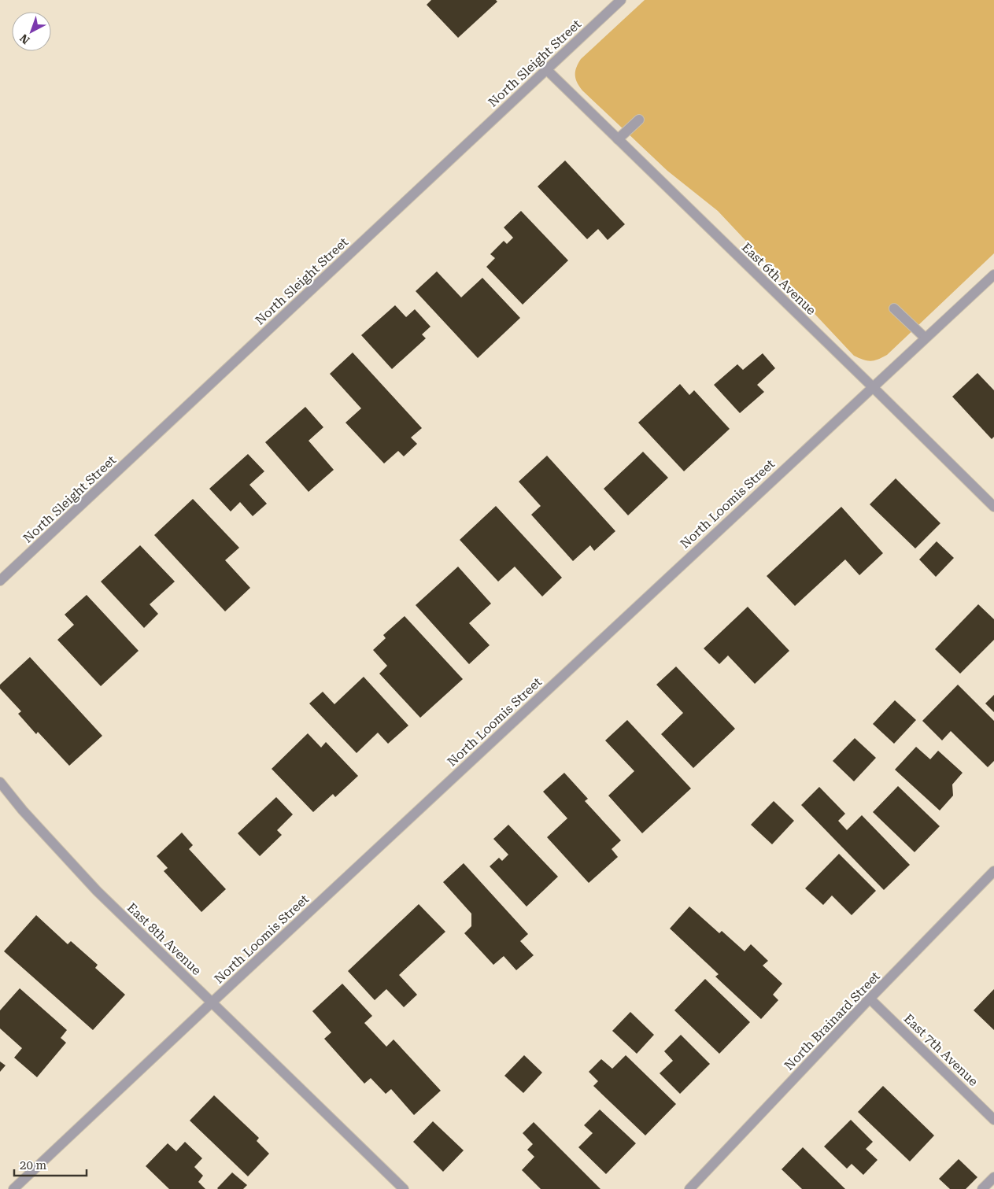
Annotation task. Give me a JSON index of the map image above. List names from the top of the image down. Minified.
{"streets":{"street":["North Sleight Street","East 6th Avenue","North Loomis Street","East 8th Avenue","North Brainard Street","East 7th Avenue"]},"crossings":[["North Sleight Street","East 6th Avenue"],["East 6th Avenue","North Loomis Street"],["North Loomis Street","East 8th Avenue"],["North Brainard Street","East 7th Avenue"]],"scale_bar":"20 m","north":"bottom left"}
